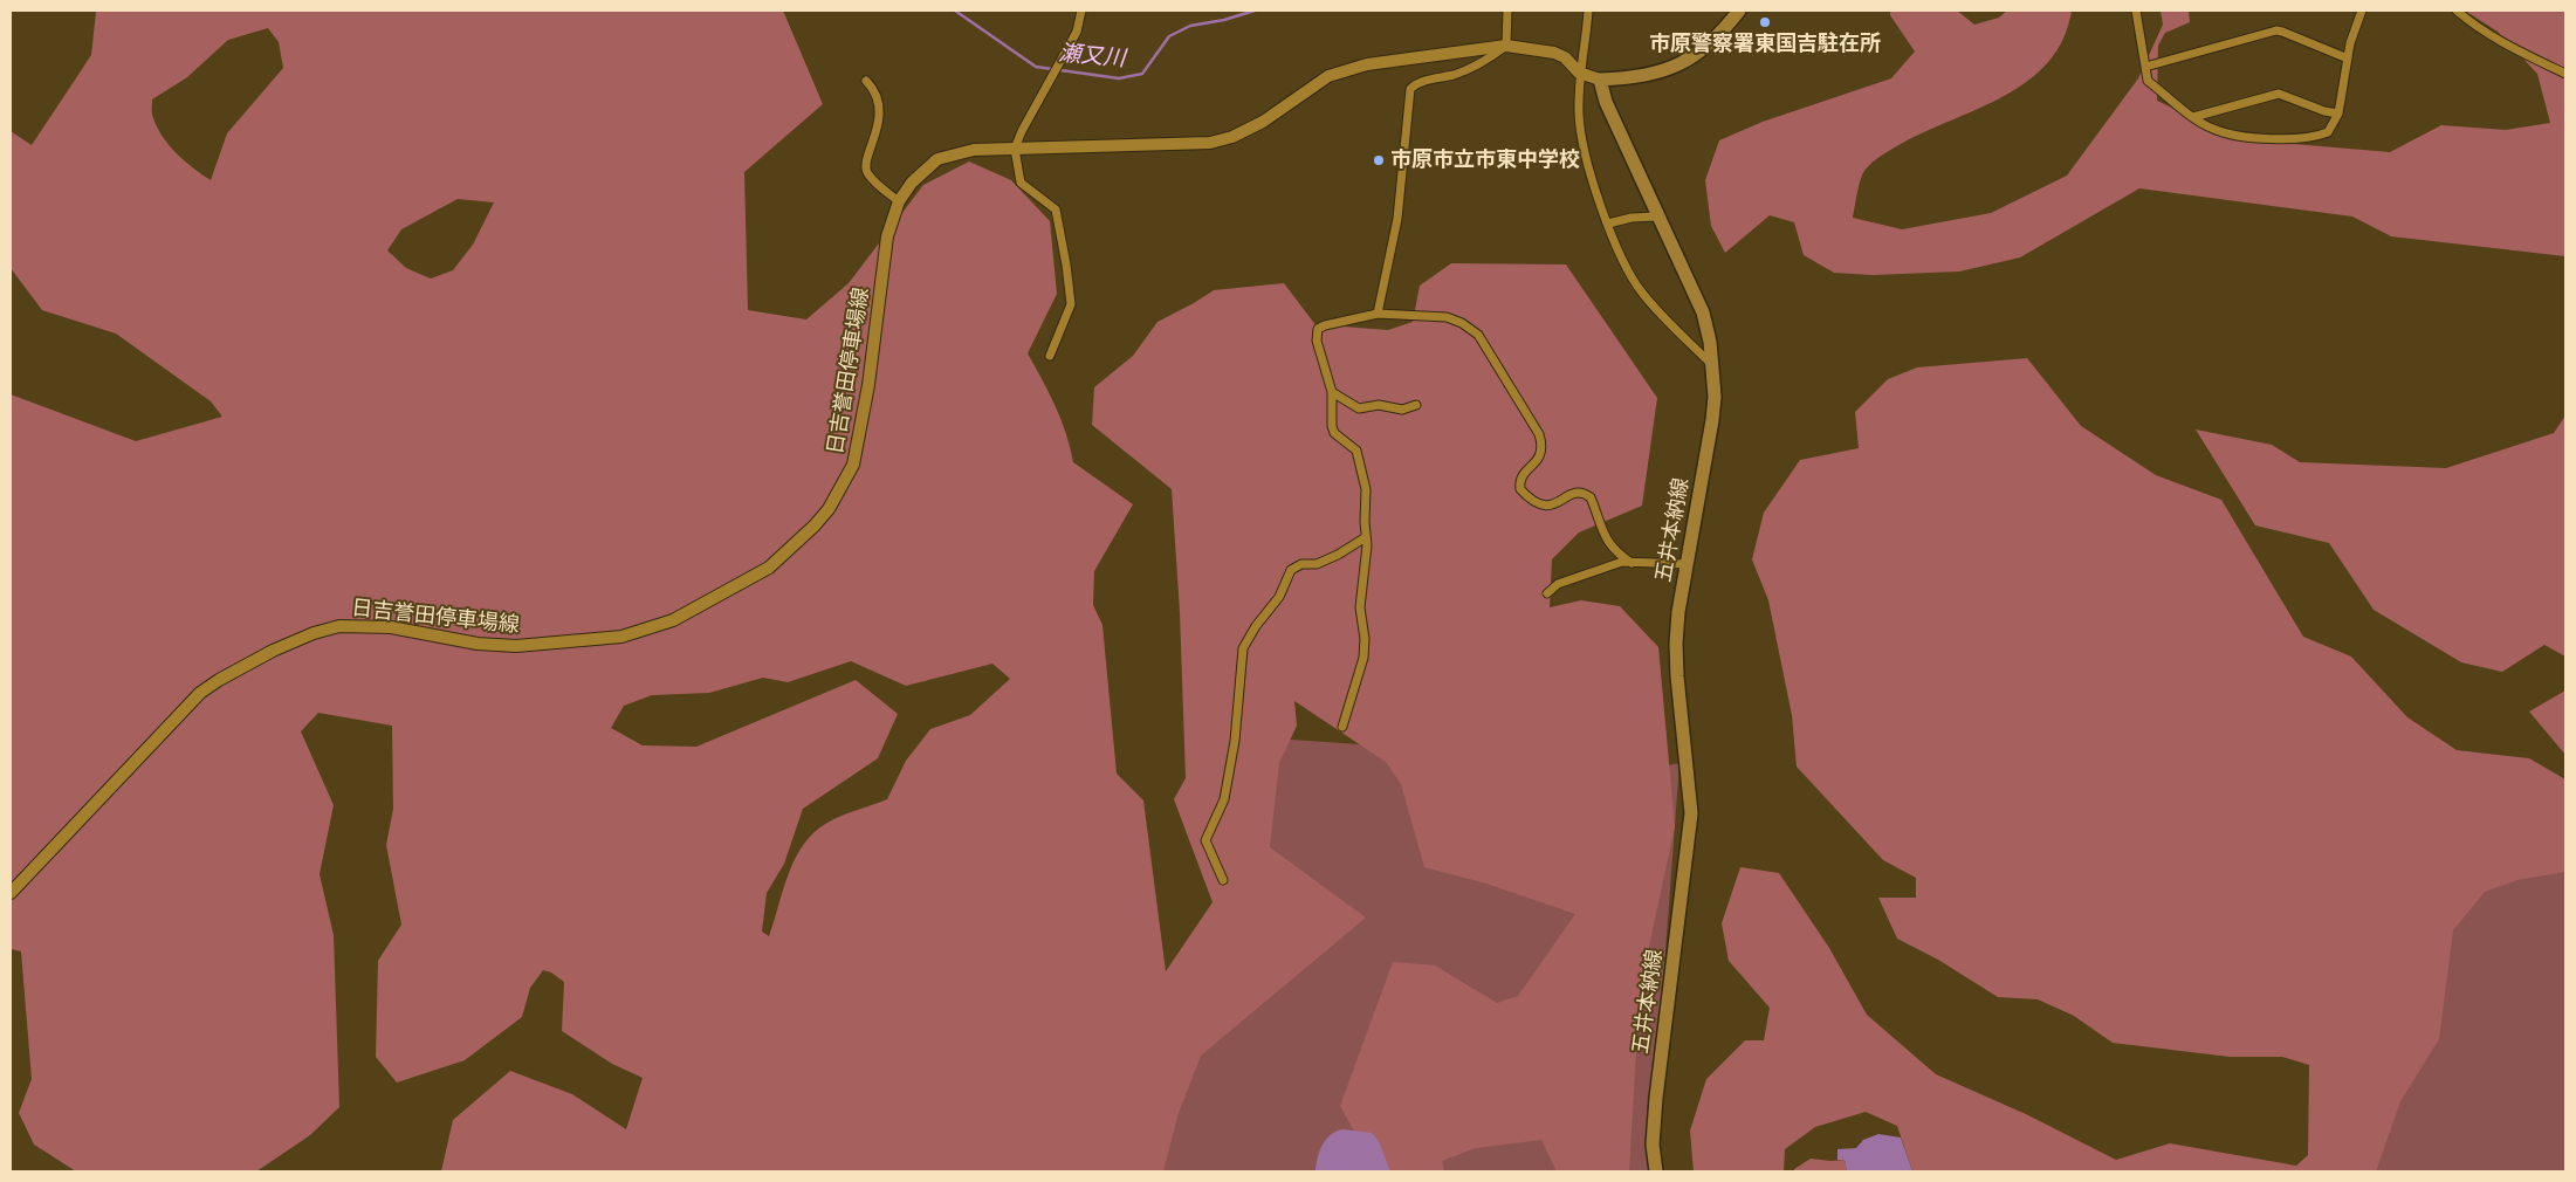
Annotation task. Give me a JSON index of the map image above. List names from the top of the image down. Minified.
{"streets":{"main road":["日吉誉田停車場線","五井本納線"]},"crossings":[["日吉誉田停車場線","五井本納線"]],"water":["瀬又川"],"places":["市原警察署東国吉駐在所","市原市立市東中学校"]}
